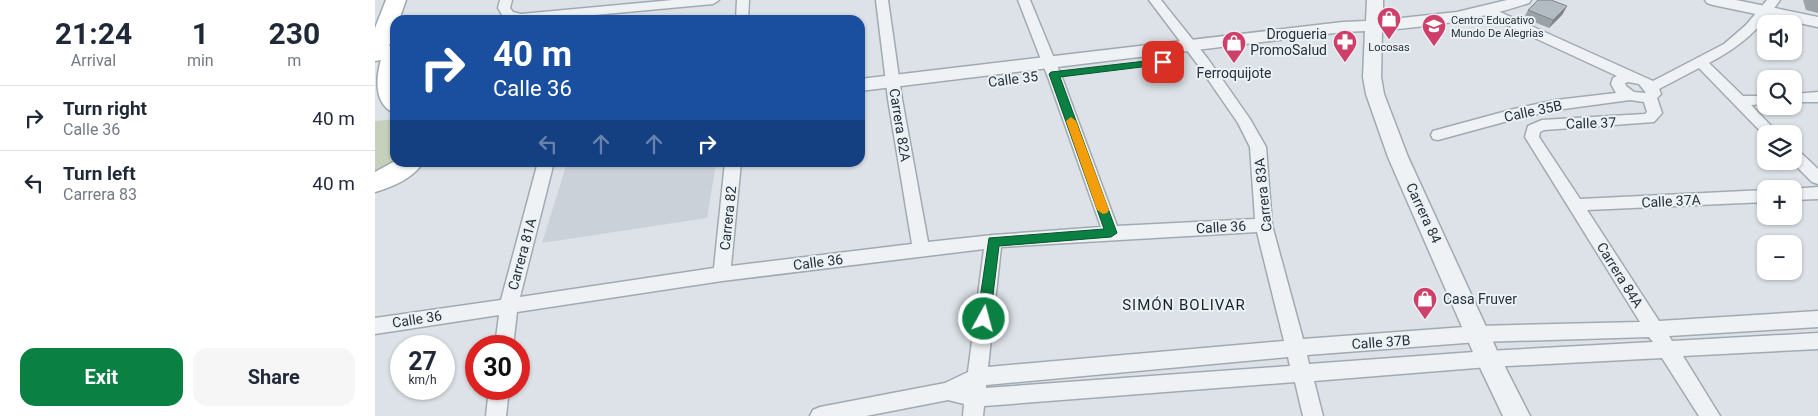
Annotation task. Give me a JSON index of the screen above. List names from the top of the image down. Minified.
{"streets":{"street":["Calle 35","Calle 35B","Calle 37","Carrera 82A","Carrera 83A","Calle 37A","Carrera 84","Carrera 82","Calle 36","Carrera 81A","Carrera 84A","Calle 37B"]},"crossings":[["Calle 35","Carrera 82A"],["Calle 35","Carrera 83A"],["Calle 35","Carrera 84"],["Calle 35B","Calle 37"],["Calle 37","Carrera 84A"],["Carrera 82A","Calle 36"],["Carrera 83A","Calle 36"],["Carrera 83A","Calle 37B"],["Calle 37A","Carrera 84A"],["Carrera 84","Calle 37B"],["Carrera 82","Calle 36"],["Calle 36","Carrera 81A"],["Carrera 84A","Calle 37B"]],"districts":["SIMÓN BOLIVAR"],"places":{"shop":["Locosas","Ferroquijote","Casa Fruver"],"school or university":["Centro Educativo Mundo De Alegrias"],"pharmacy":["Drogueria PromoSalud"]},"page":{"eta":["21:24","Arrival","1","min","230","m"],"map_buttons":["+","−"],"turn":["40 m","Calle 36"],"list":[{"name":"Turn right","note":"Calle 36","value":"40 m"},{"name":"Turn left","note":"Carrera 83","value":"40 m"}],"speed":"27 km/h","limit":"30","buttons":["Exit","Share"]}}
